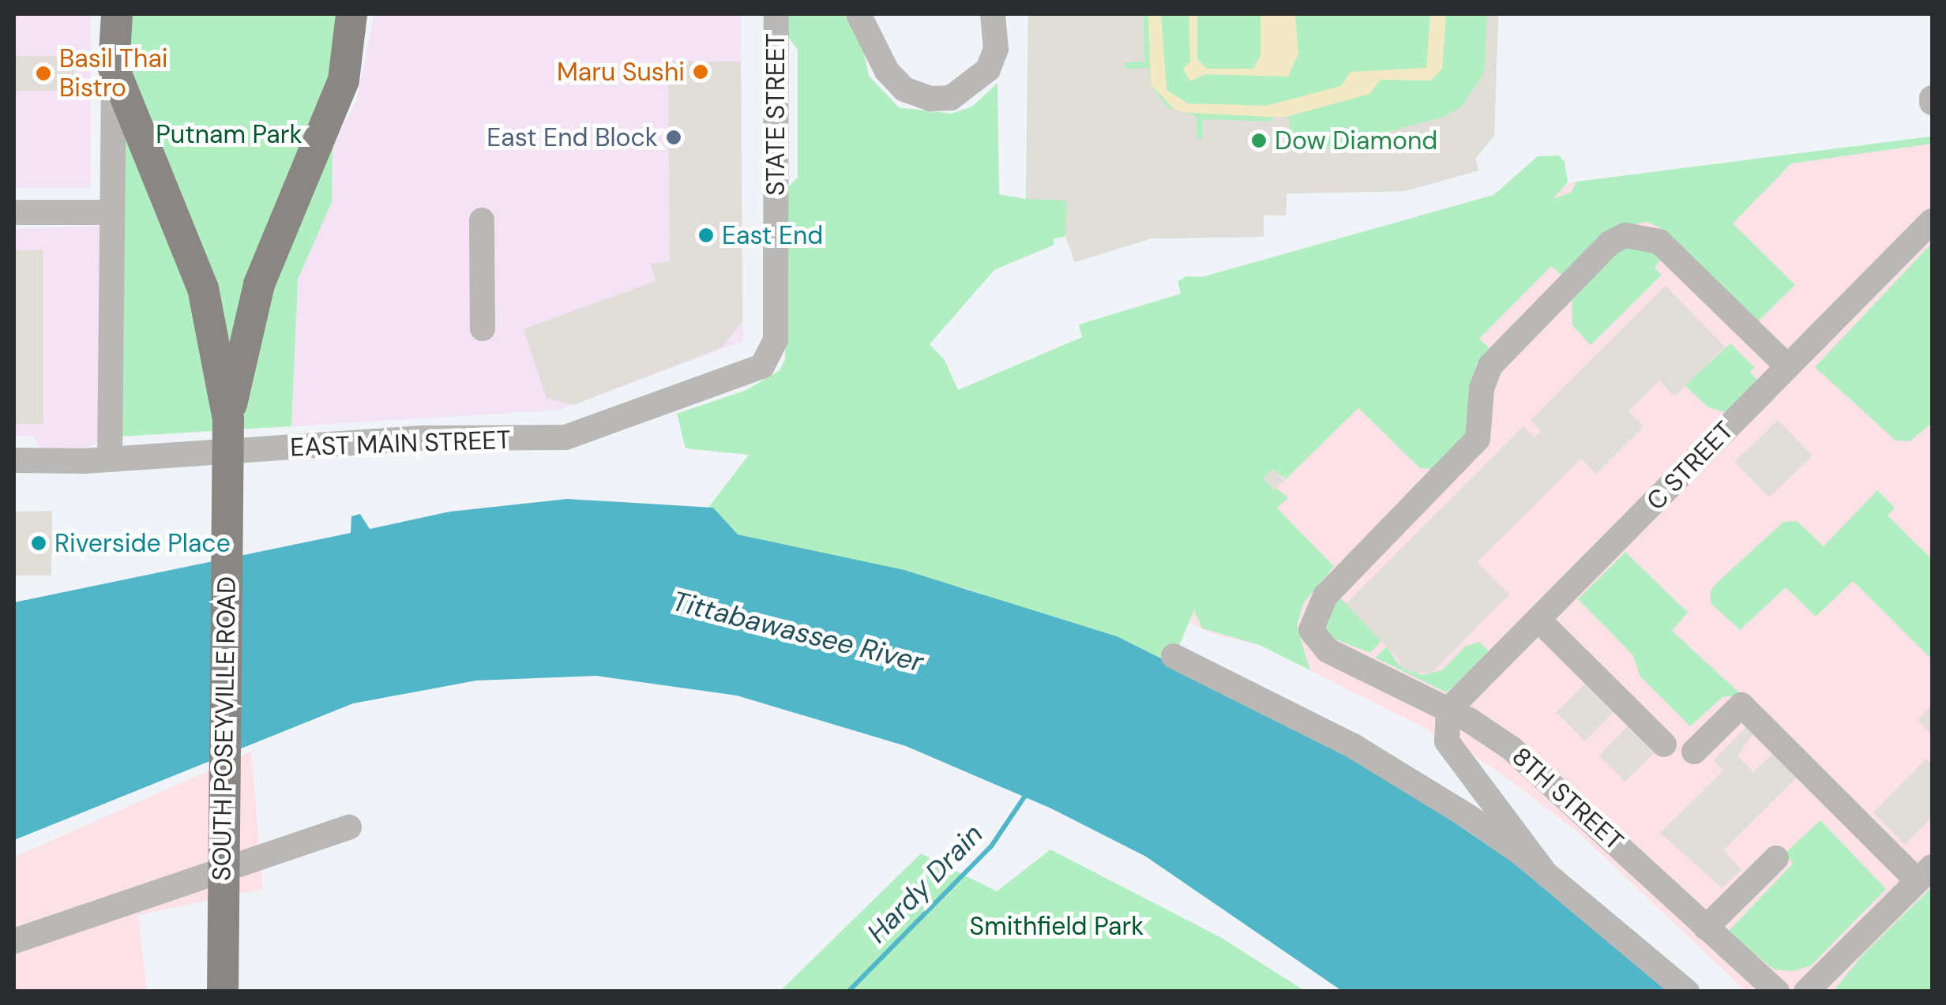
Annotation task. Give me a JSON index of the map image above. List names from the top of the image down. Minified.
{"streets":{"main road":["SOUTH POSEYVILLE ROAD"],"street":["STATE STREET","EAST MAIN STREET","C STREET","8TH STREET"]},"crossings":[["STATE STREET","EAST MAIN STREET"],["C STREET","8TH STREET"]],"water":["Tittabawassee River","Hardy Drain"],"parks":["Putnam Park","Smithfield Park"],"places":["Maru Sushi","Basil Thai Bistro","East End Block","Dow Diamond","East End","Riverside Place"]}
